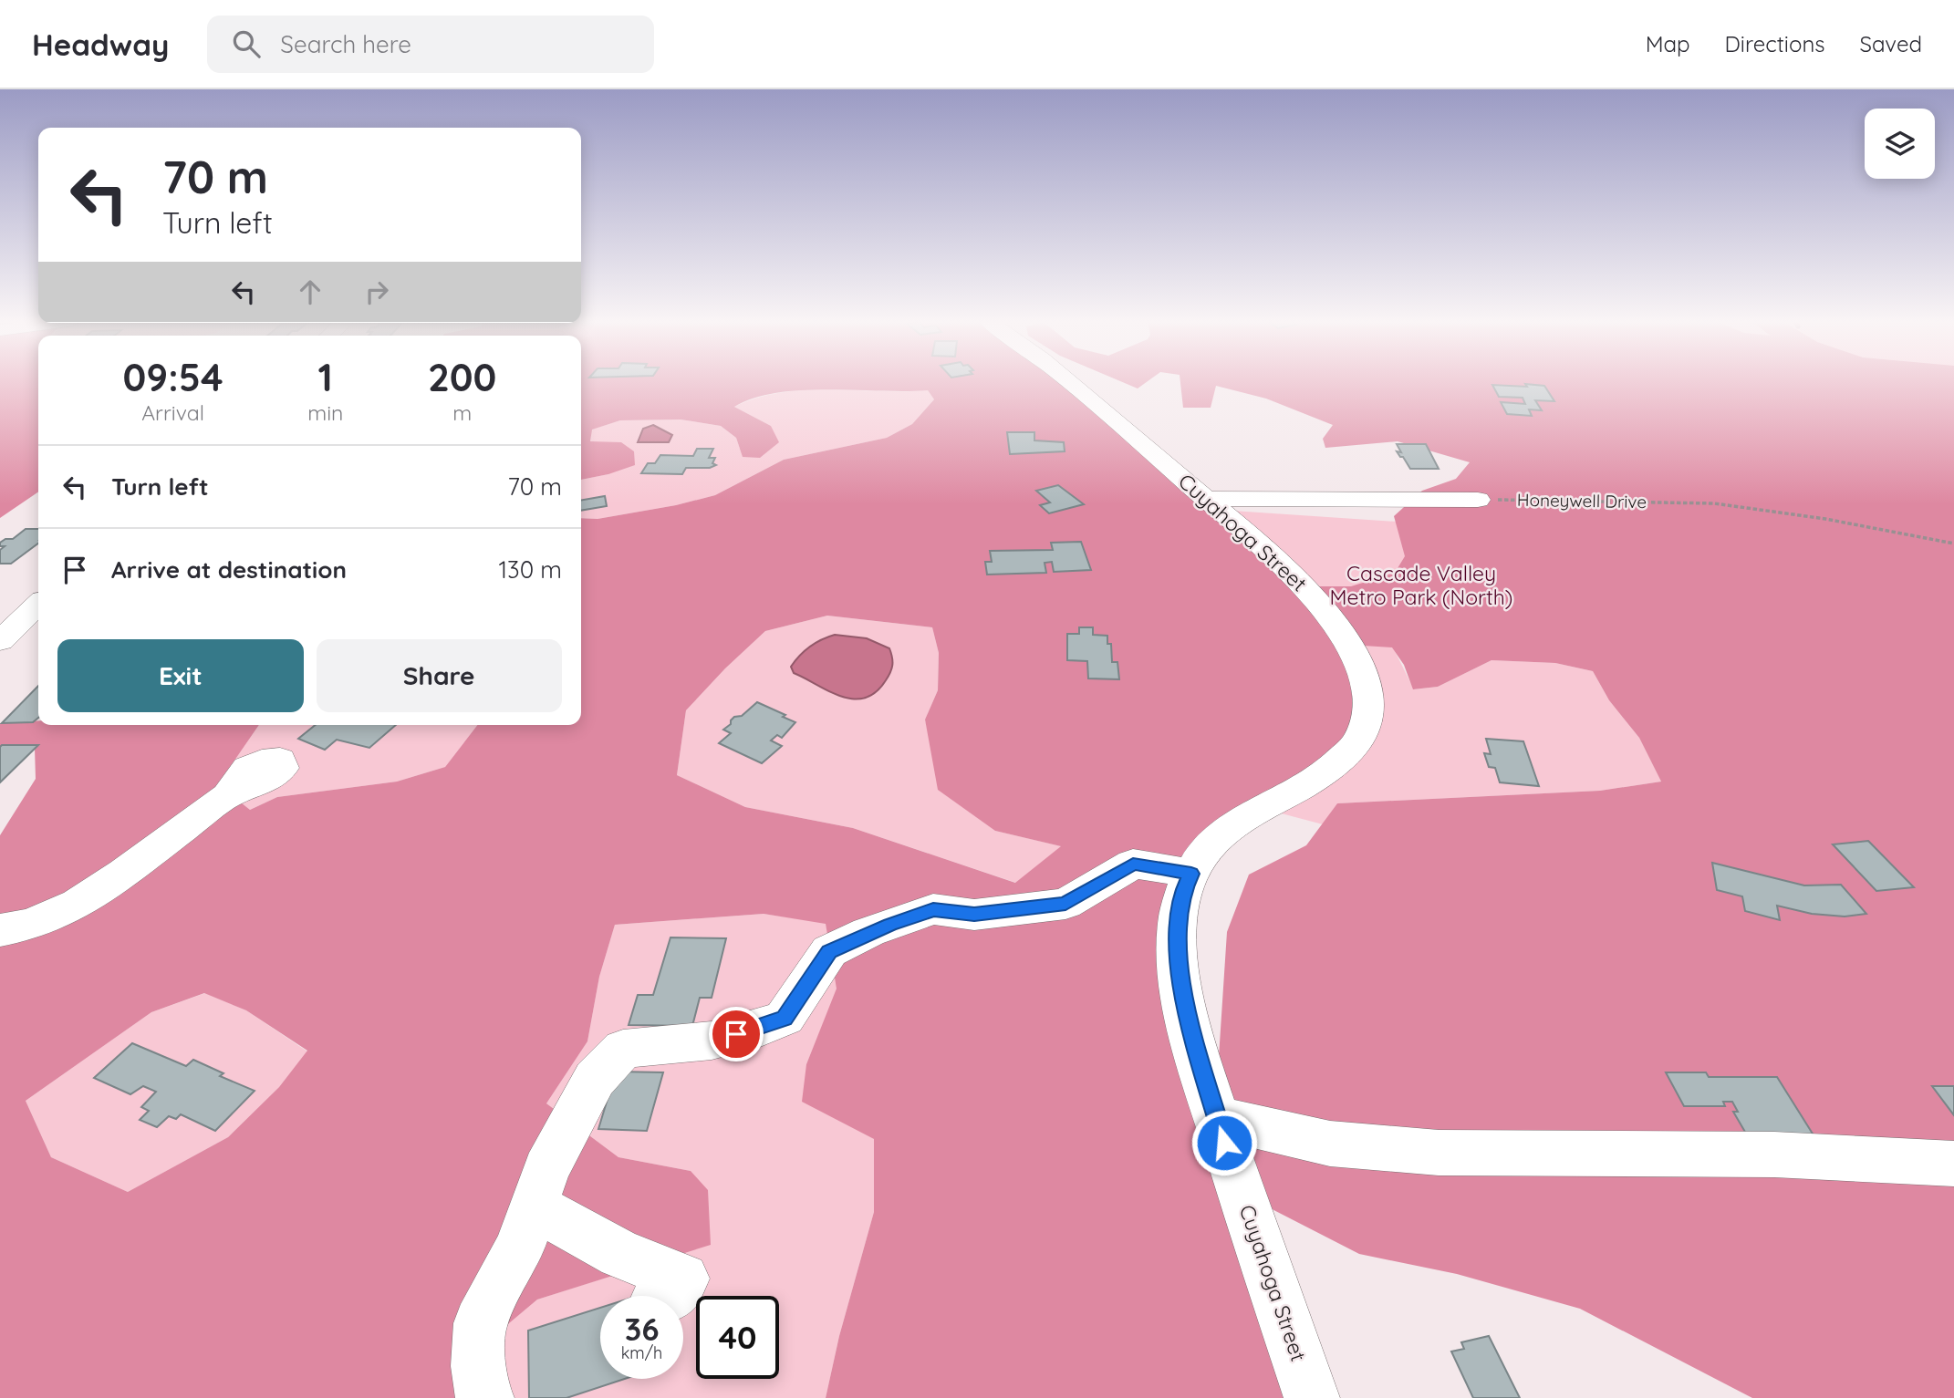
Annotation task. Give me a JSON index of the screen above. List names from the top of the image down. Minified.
{"streets":{"street":["Cuyahoga Street"],"path":["Honeywell Drive"]},"parks":["Cascade Valley Metro Park (North)"],"page":{"header":"Headway","search":"Search here","nav":["Map","Directions","Saved"],"turn":["70 m","Turn left"],"eta":["09:54","Arrival","1","min","200","m"],"list":[{"name":"Turn left","value":"70 m"},{"name":"Arrive at destination","value":"130 m"}],"buttons":["Exit","Share"],"speed":"36 km/h","limit":"40"}}
